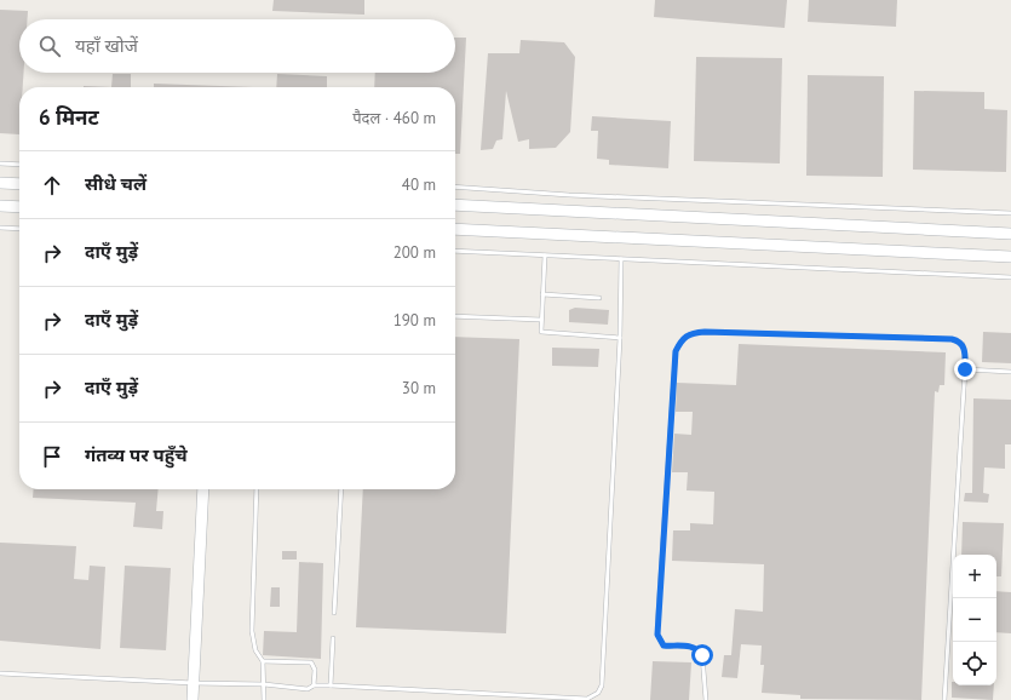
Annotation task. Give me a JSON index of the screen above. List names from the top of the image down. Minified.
{"page":{"search":"यहाँ खोजें","heading":["6 मिनट","पैदल · 460 m"],"list":[["सीधे चलें","40 m"],["दाएँ मुड़ें","200 m"],["दाएँ मुड़ें","190 m"],["दाएँ मुड़ें","30 m"],"गंतव्य पर पहुँचे"],"map_buttons":["+","−"]}}
